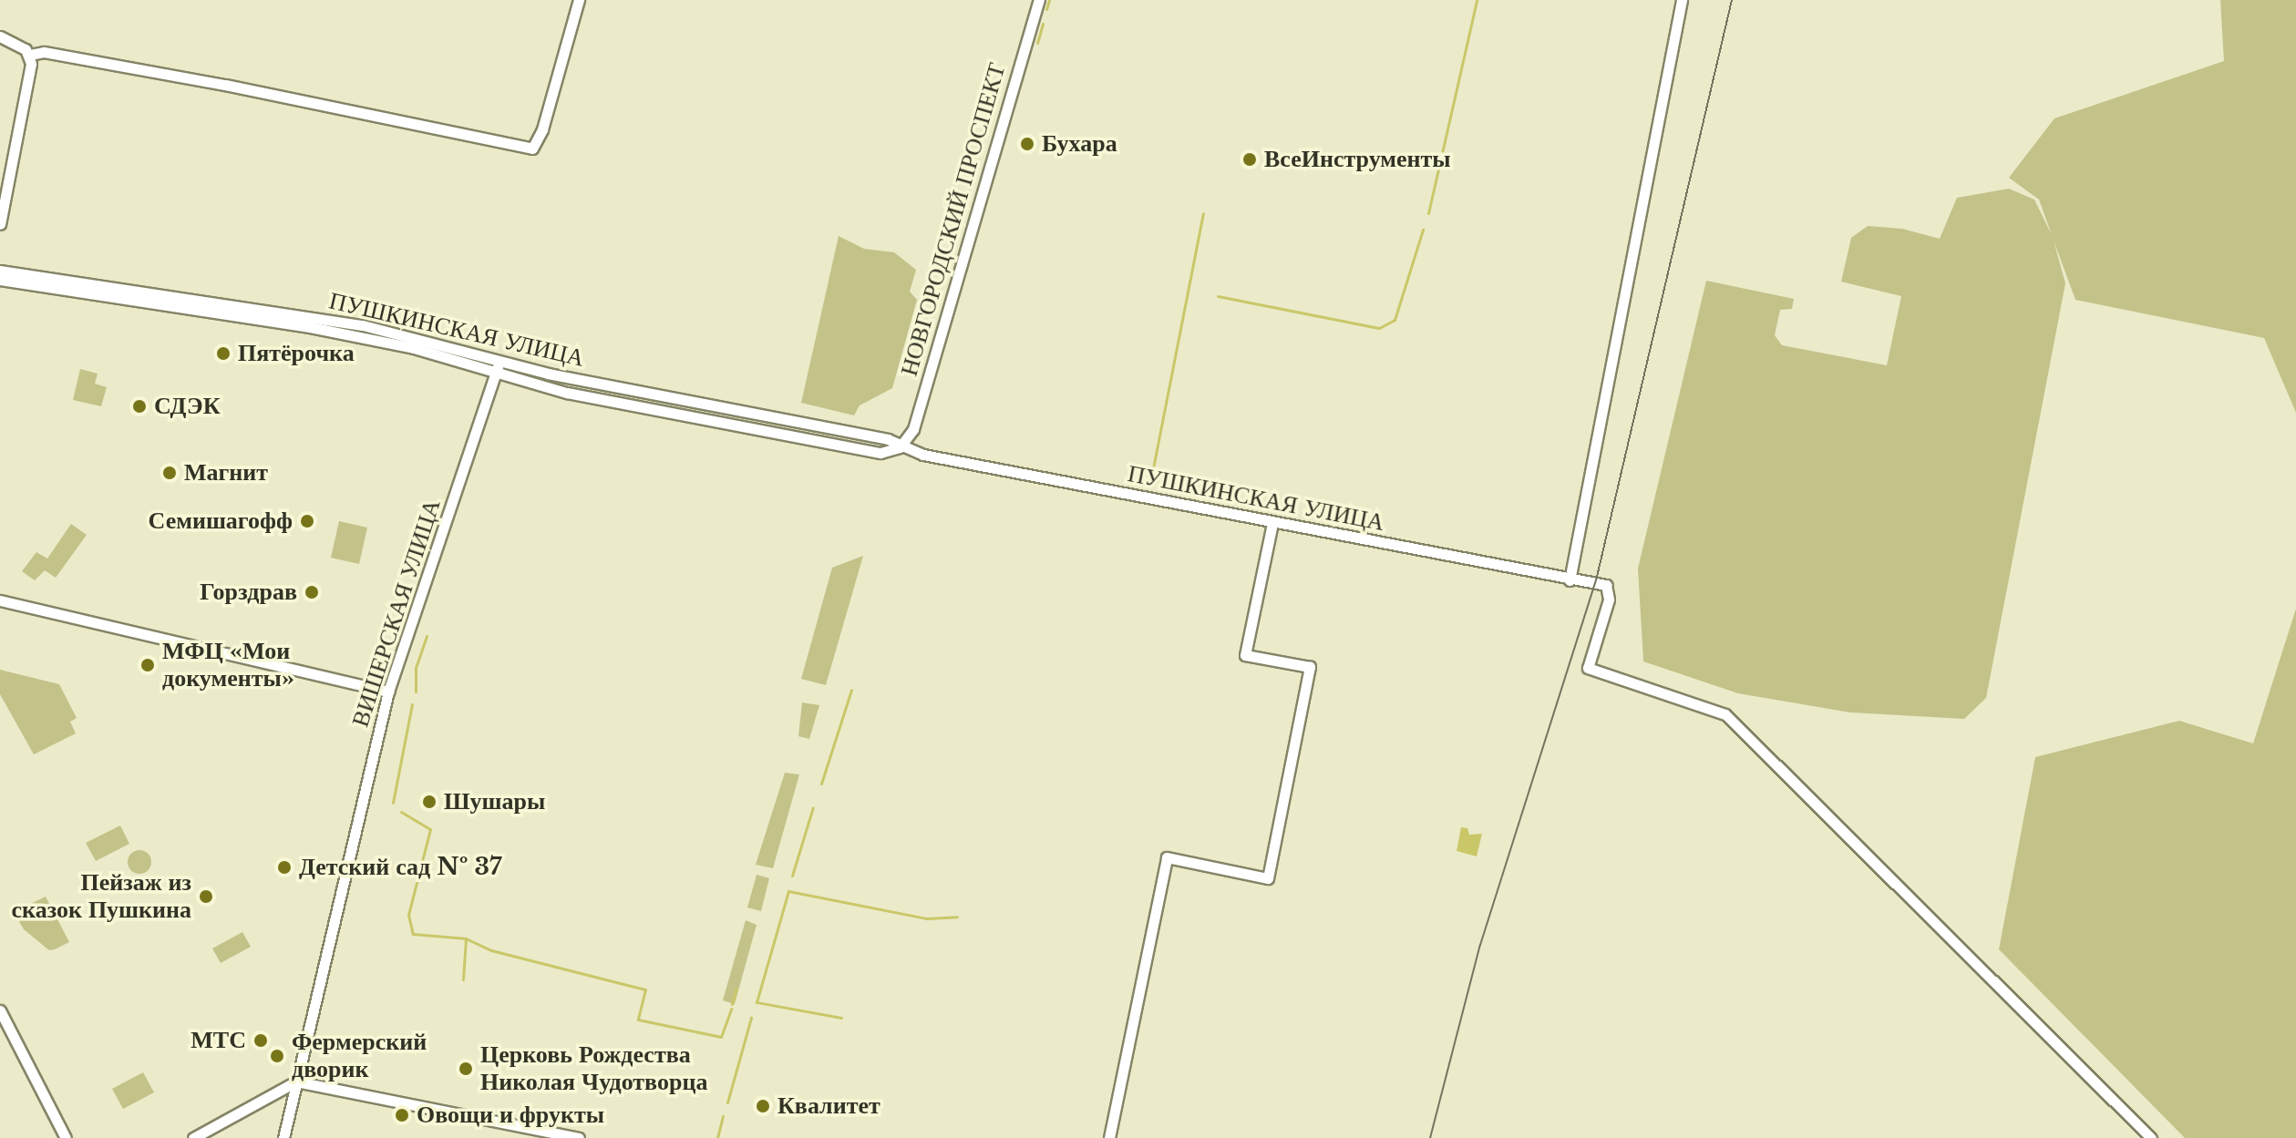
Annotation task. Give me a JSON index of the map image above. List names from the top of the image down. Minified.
{"streets":{"street":["НОВГОРОДСКИЙ ПРОСПЕКТ","ПУШКИНСКАЯ УЛИЦА","ВИШЕРСКАЯ УЛИЦА"]},"crossings":[["НОВГОРОДСКИЙ ПРОСПЕКТ","ПУШКИНСКАЯ УЛИЦА"],["ПУШКИНСКАЯ УЛИЦА","ВИШЕРСКАЯ УЛИЦА"]],"places":["Бухара","ВсеИнструменты","Пятёрочка","СДЭК","Магнит","Семишагофф","Горздрав","МФЦ «Мои документы»","Шушары","Детский сад № 37","Пейзаж из сказок Пушкина","МТС","Фермерский дворик","Церковь Рождества Николая Чудотворца","Квалитет","Овощи и фрукты"]}
